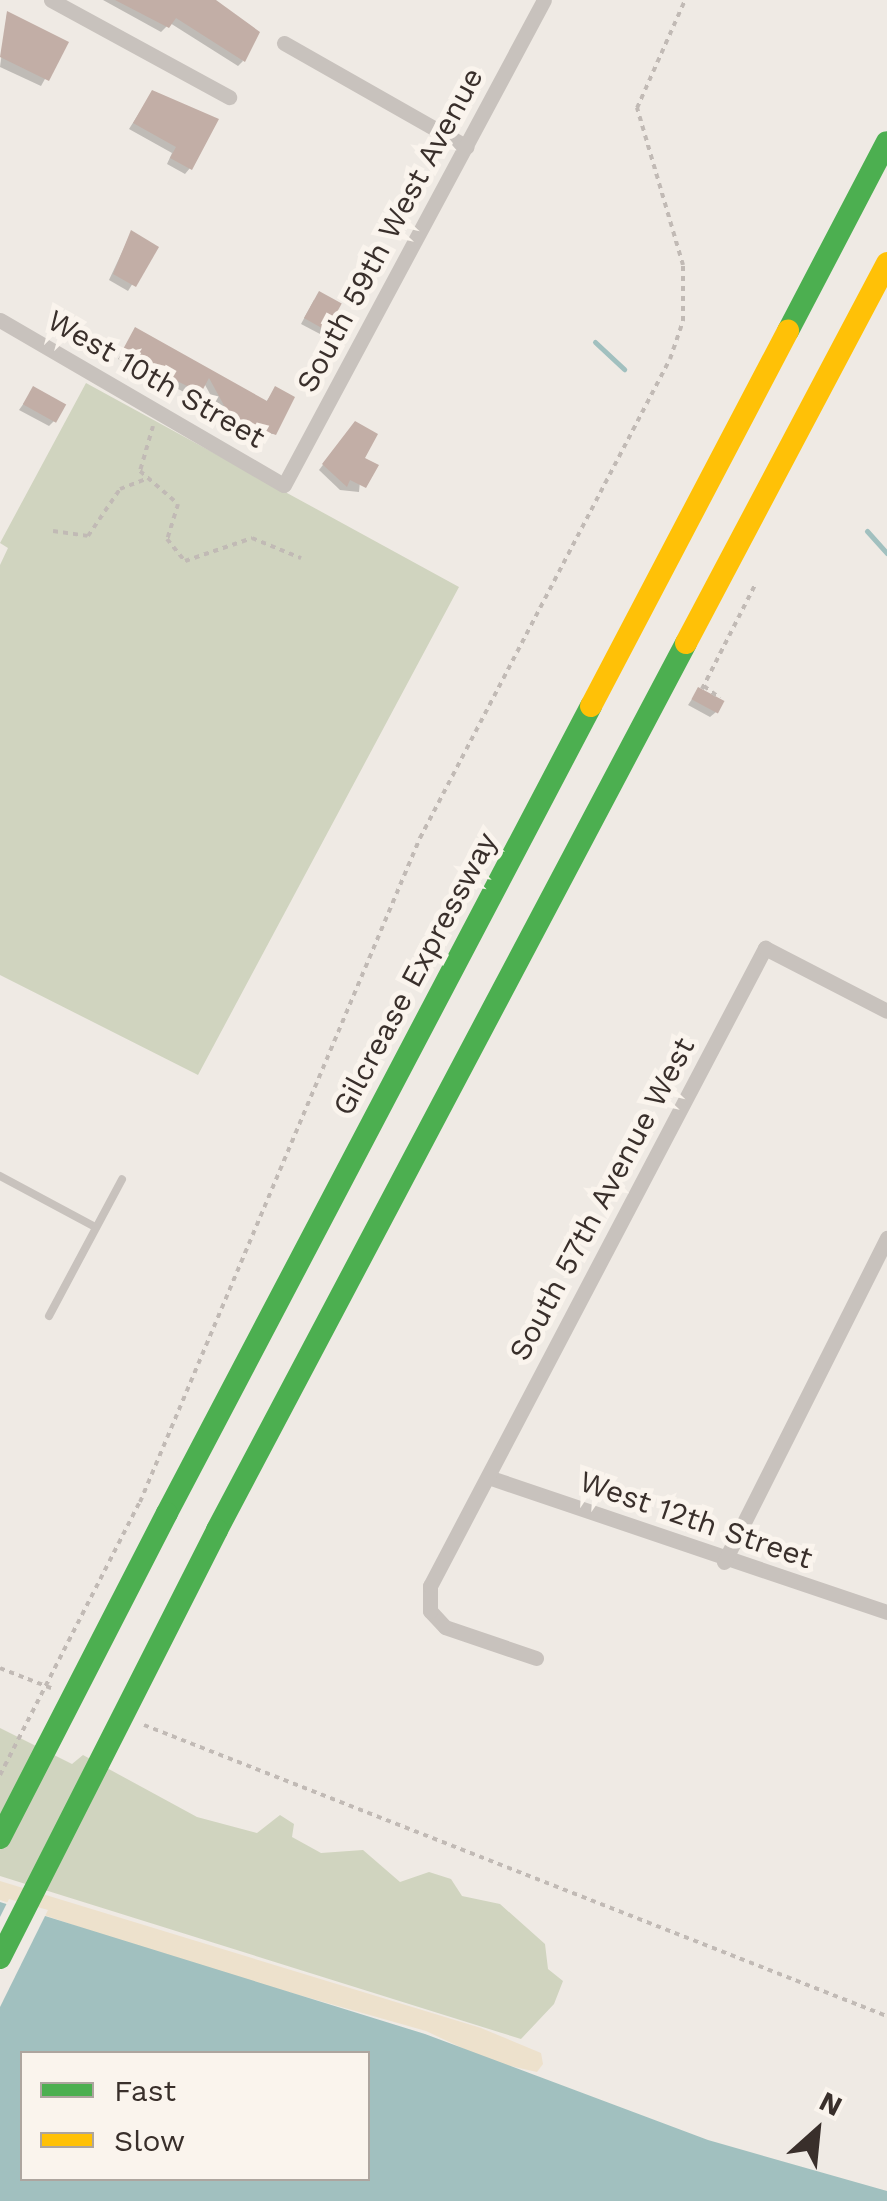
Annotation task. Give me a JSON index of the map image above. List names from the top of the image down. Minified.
{"streets":{"highway":["Gilcrease Expressway"],"street":["South 59th West Avenue","West 10th Street","South 57th Avenue West","West 12th Street"]},"crossings":[["South 59th West Avenue","West 10th Street"],["South 57th Avenue West","West 12th Street"]],"legend":["Fast","Slow"],"north":"top right"}
